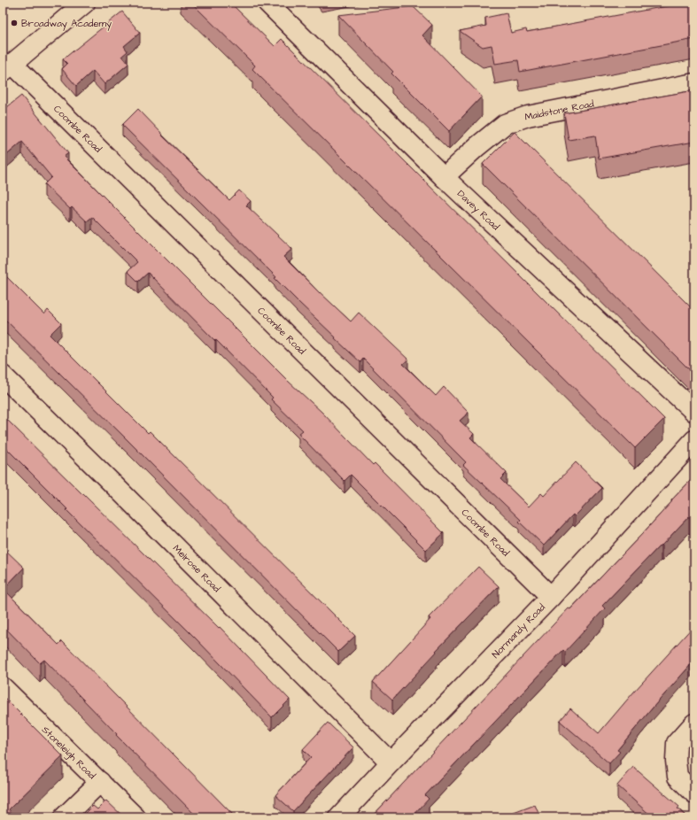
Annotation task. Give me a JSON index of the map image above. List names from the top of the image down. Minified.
{"streets":{"street":["Maidstone Road","Coombe Road","Davey Road","Melrose Road","Normandy Road","Stoneleigh Road"]},"crossings":[["Maidstone Road","Davey Road"],["Coombe Road","Normandy Road"],["Melrose Road","Normandy Road"]],"places":["Broadway Academy"]}
